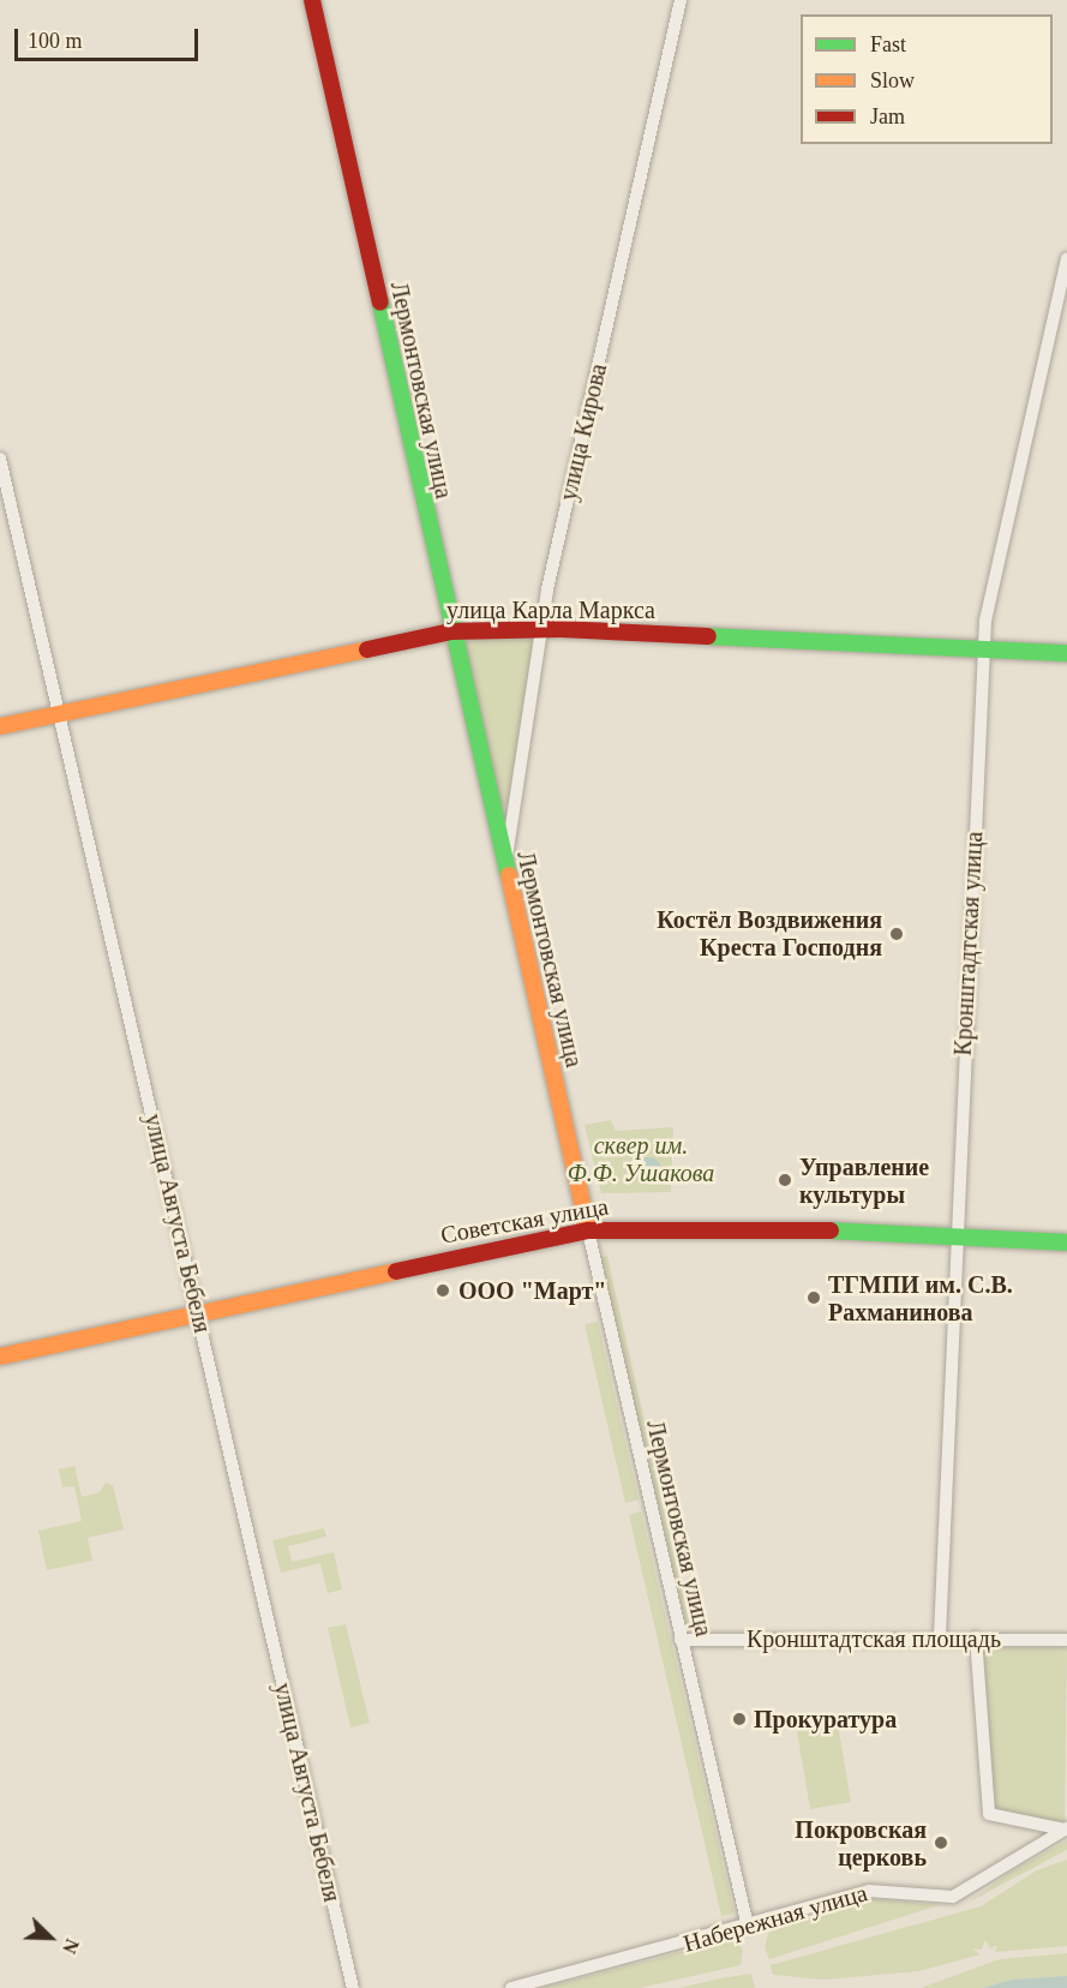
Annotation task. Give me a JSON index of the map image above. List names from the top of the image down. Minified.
{"streets":{"main road":["Лермонтовская улица","улица Карла Маркса","Советская улица"],"street":["улица Кирова","Кронштадтская улица","улица Августа Бебеля","Кронштадтская площадь","Набережная улица"]},"crossings":[["Лермонтовская улица","улица Кирова"],["Лермонтовская улица","улица Карла Маркса"],["Лермонтовская улица","Советская улица"],["Лермонтовская улица","Кронштадтская площадь"],["Лермонтовская улица","Набережная улица"],["улица Кирова","улица Карла Маркса"],["улица Карла Маркса","Кронштадтская улица"],["улица Карла Маркса","улица Августа Бебеля"],["Кронштадтская улица","Советская улица"],["Кронштадтская улица","Кронштадтская площадь"],["Советская улица","улица Августа Бебеля"]],"parks":["сквер им. Ф.Ф. Ушакова"],"places":["Костёл Воздвижения Креста Господня","Управление культуры","ООО \"Март\"","ТГМПИ им. С.В. Рахманинова","Прокуратура","Покровская церковь"],"legend":["Fast","Slow","Jam"],"scale_bar":"100 m","north":"bottom right"}
